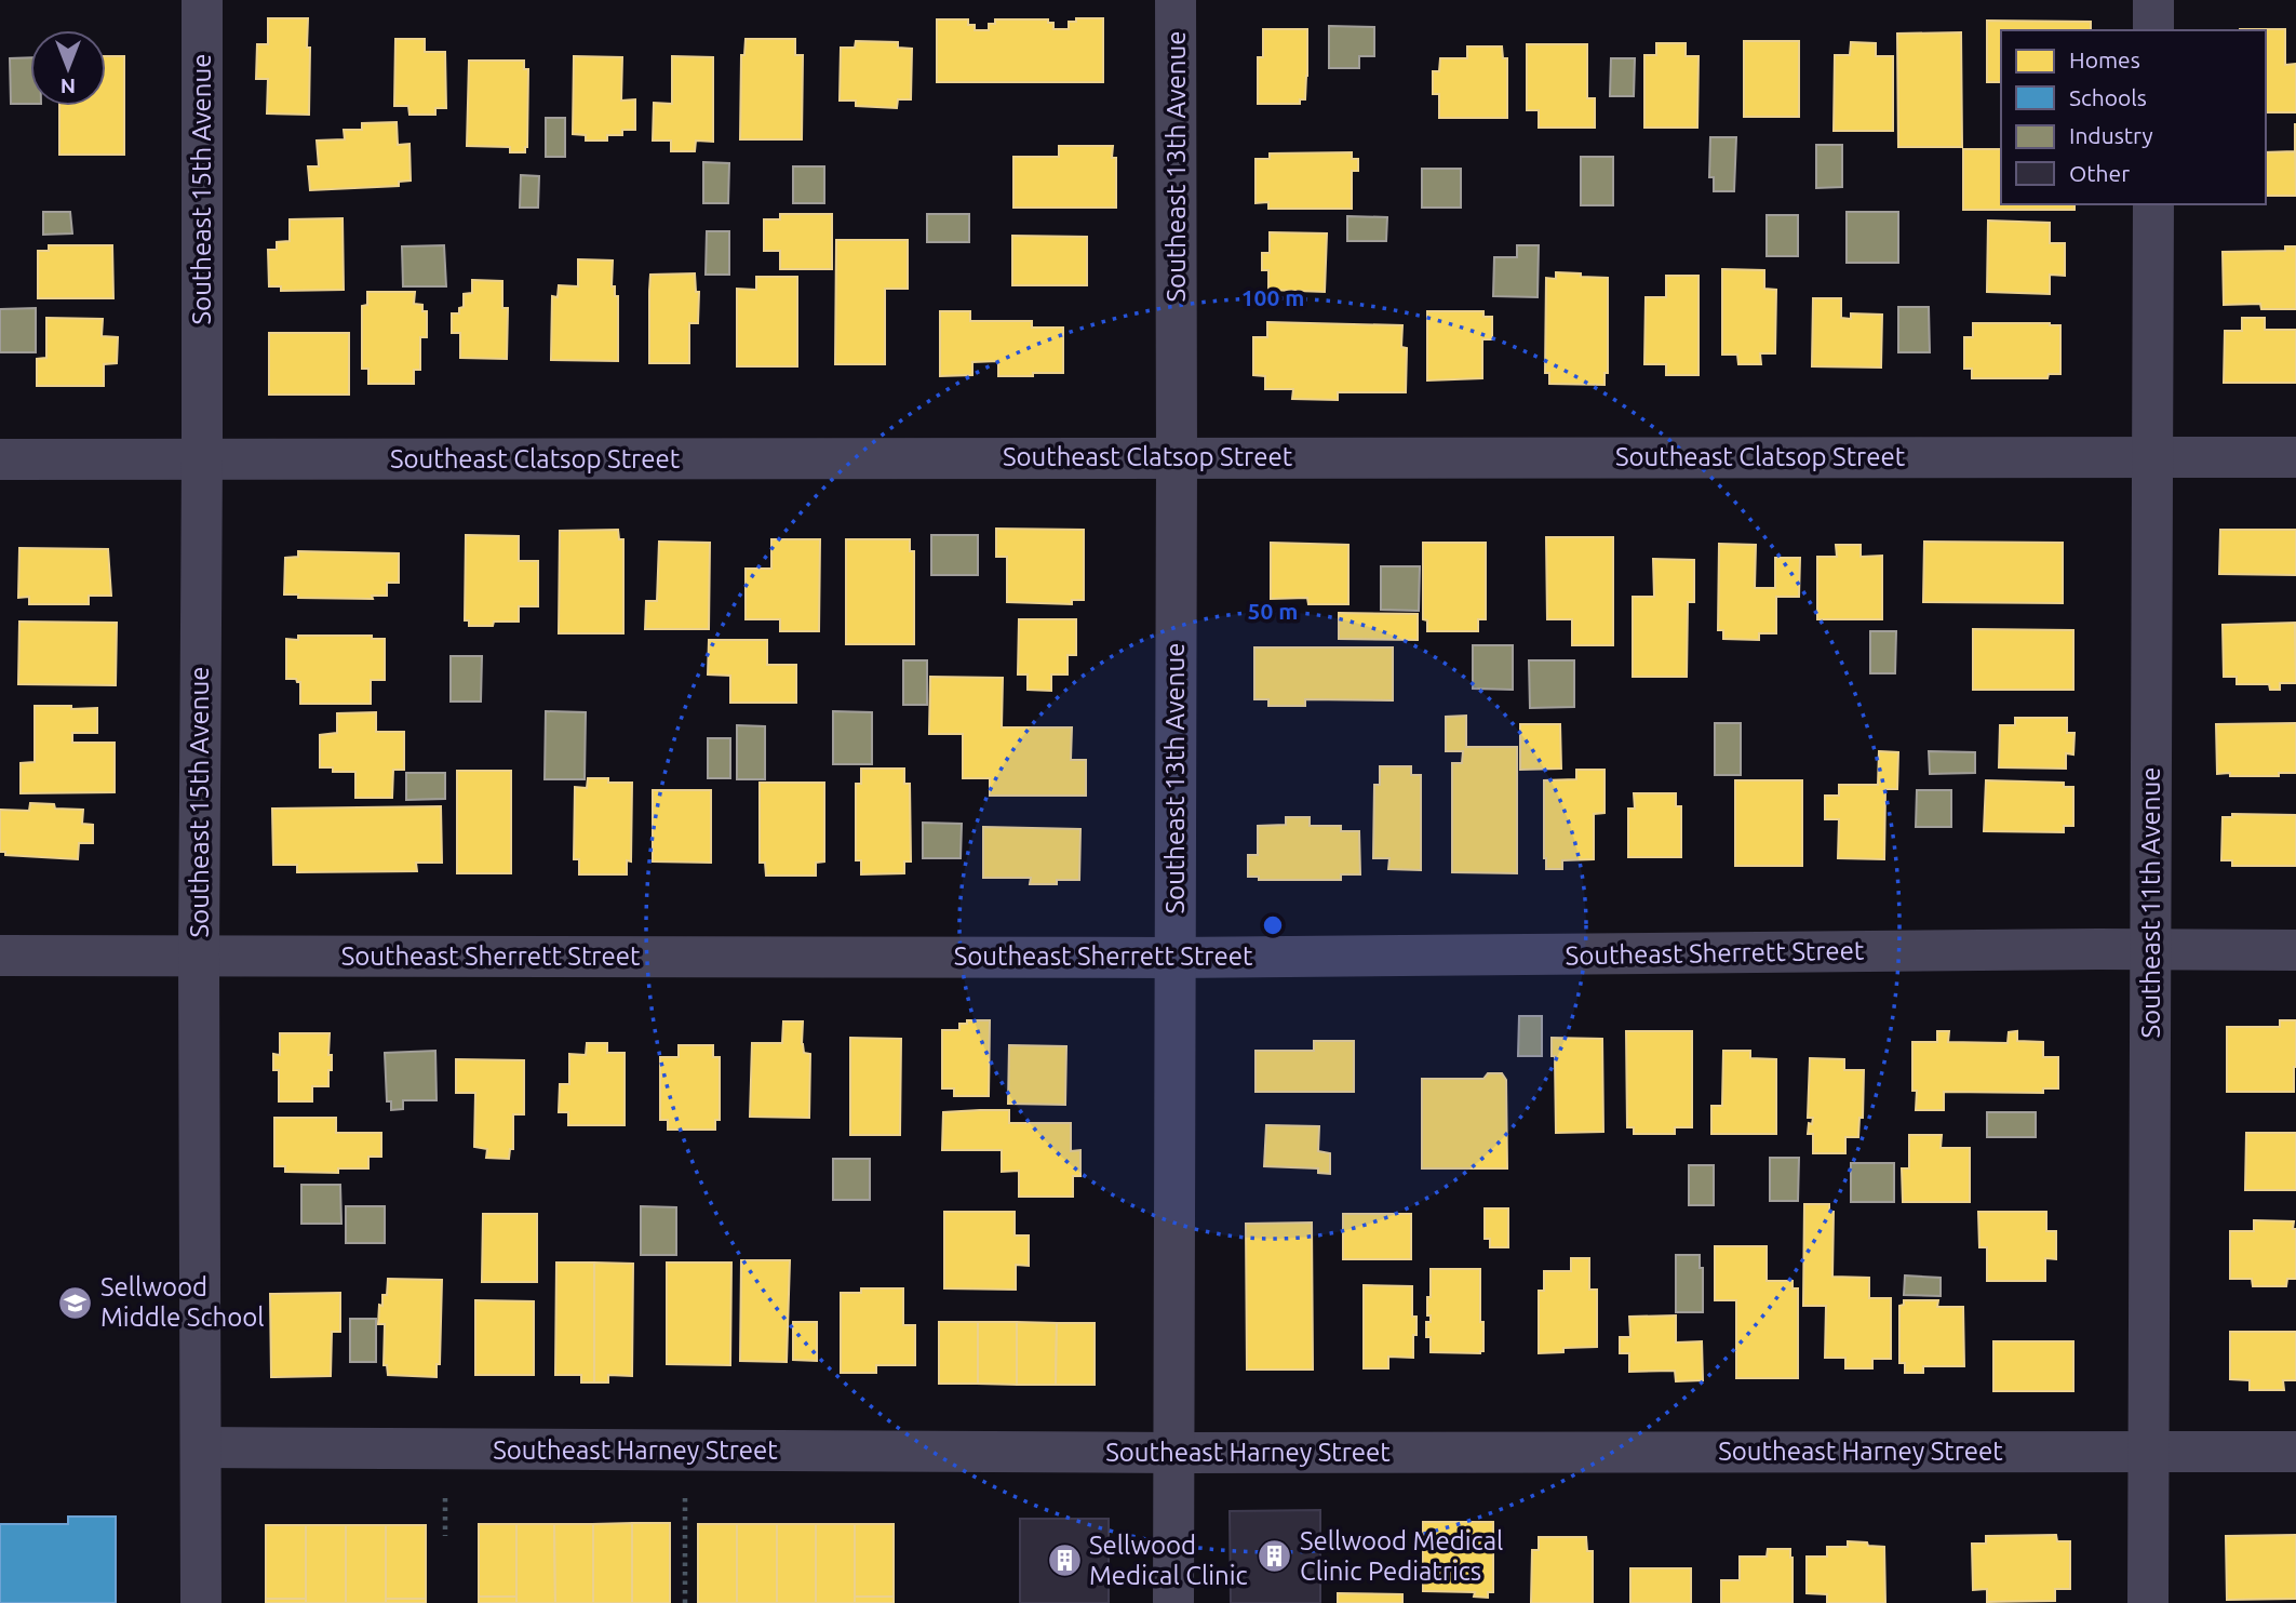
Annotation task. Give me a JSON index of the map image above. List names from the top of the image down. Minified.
{"streets":{"street":["Southeast 13th Avenue","Southeast 15th Avenue","Southeast Clatsop Street","Southeast 11th Avenue","Southeast Sherrett Street","Southeast Harney Street"]},"crossings":[["Southeast 13th Avenue","Southeast Clatsop Street"],["Southeast 13th Avenue","Southeast Sherrett Street"],["Southeast 13th Avenue","Southeast Harney Street"],["Southeast 15th Avenue","Southeast Clatsop Street"],["Southeast 15th Avenue","Southeast Sherrett Street"],["Southeast 15th Avenue","Southeast Harney Street"],["Southeast Clatsop Street","Southeast 11th Avenue"],["Southeast 11th Avenue","Southeast Sherrett Street"],["Southeast 11th Avenue","Southeast Harney Street"]],"places":{"school or university":["Sellwood Middle School"],"building":["Sellwood Medical Clinic Pediatrics","Sellwood Medical Clinic"]},"legend":["Homes","Schools","Industry","Other"],"north":"bottom","rings":["100 m","50 m"]}
